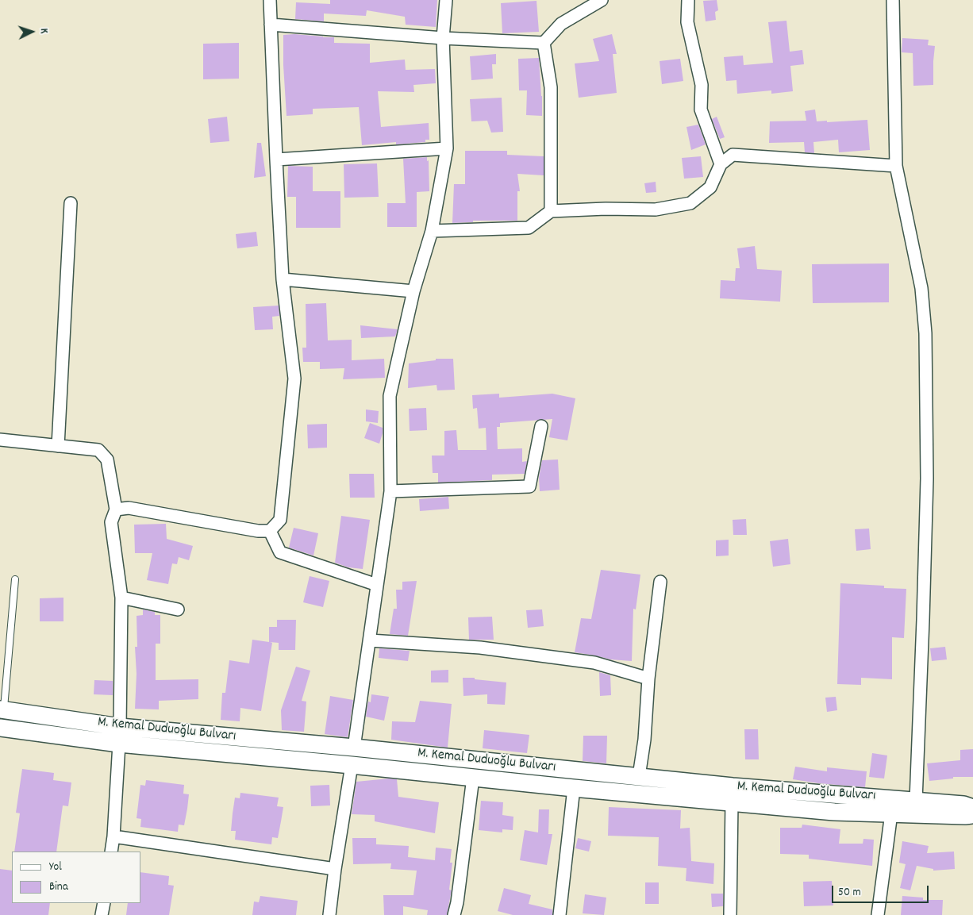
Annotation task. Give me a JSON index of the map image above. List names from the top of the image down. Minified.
{"streets":{"street":["M. Kemal Duduoğlu Bulvarı"]},"legend":["Yol","Bina"],"scale_bar":"50 m","north":"right"}
